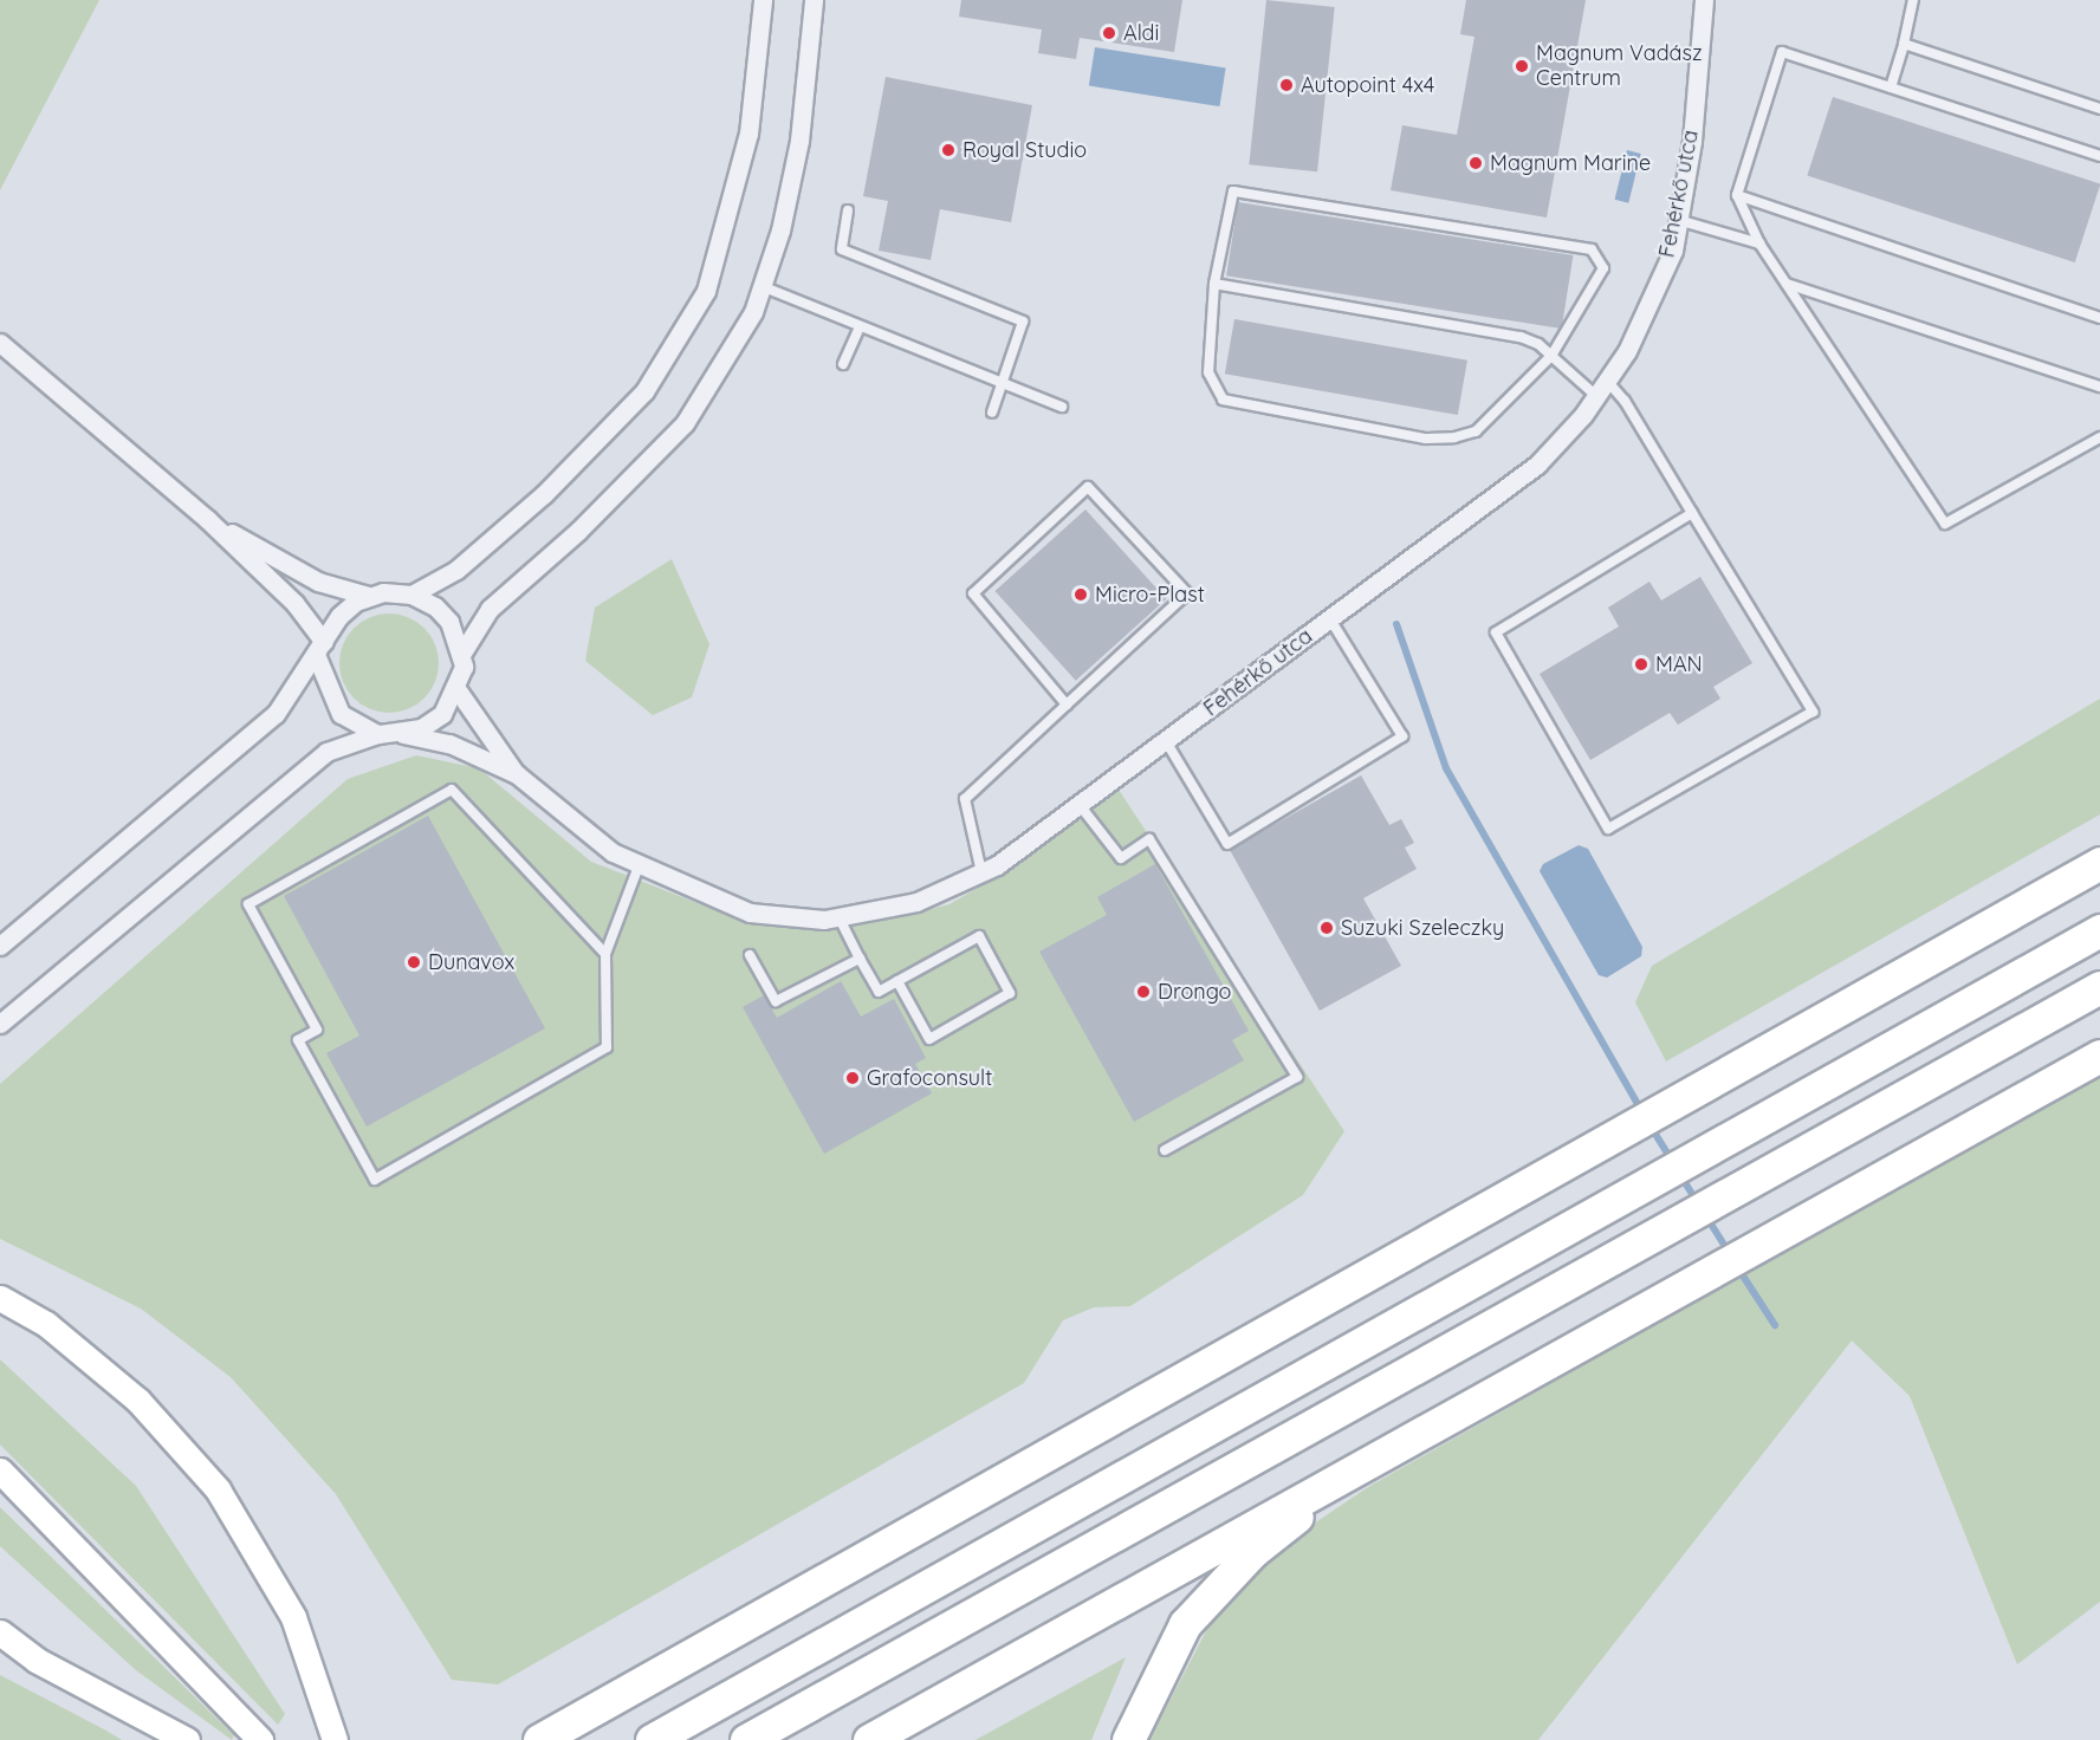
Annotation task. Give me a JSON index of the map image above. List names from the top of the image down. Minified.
{"streets":{"street":["Fehérkő utca"]},"places":["Aldi","Magnum Vadász Centrum","Autopoint 4x4","Royal Studio","Magnum Marine","Micro-Plast","MAN","Suzuki Szeleczky","Dunavox","Drongo","Grafoconsult"]}
